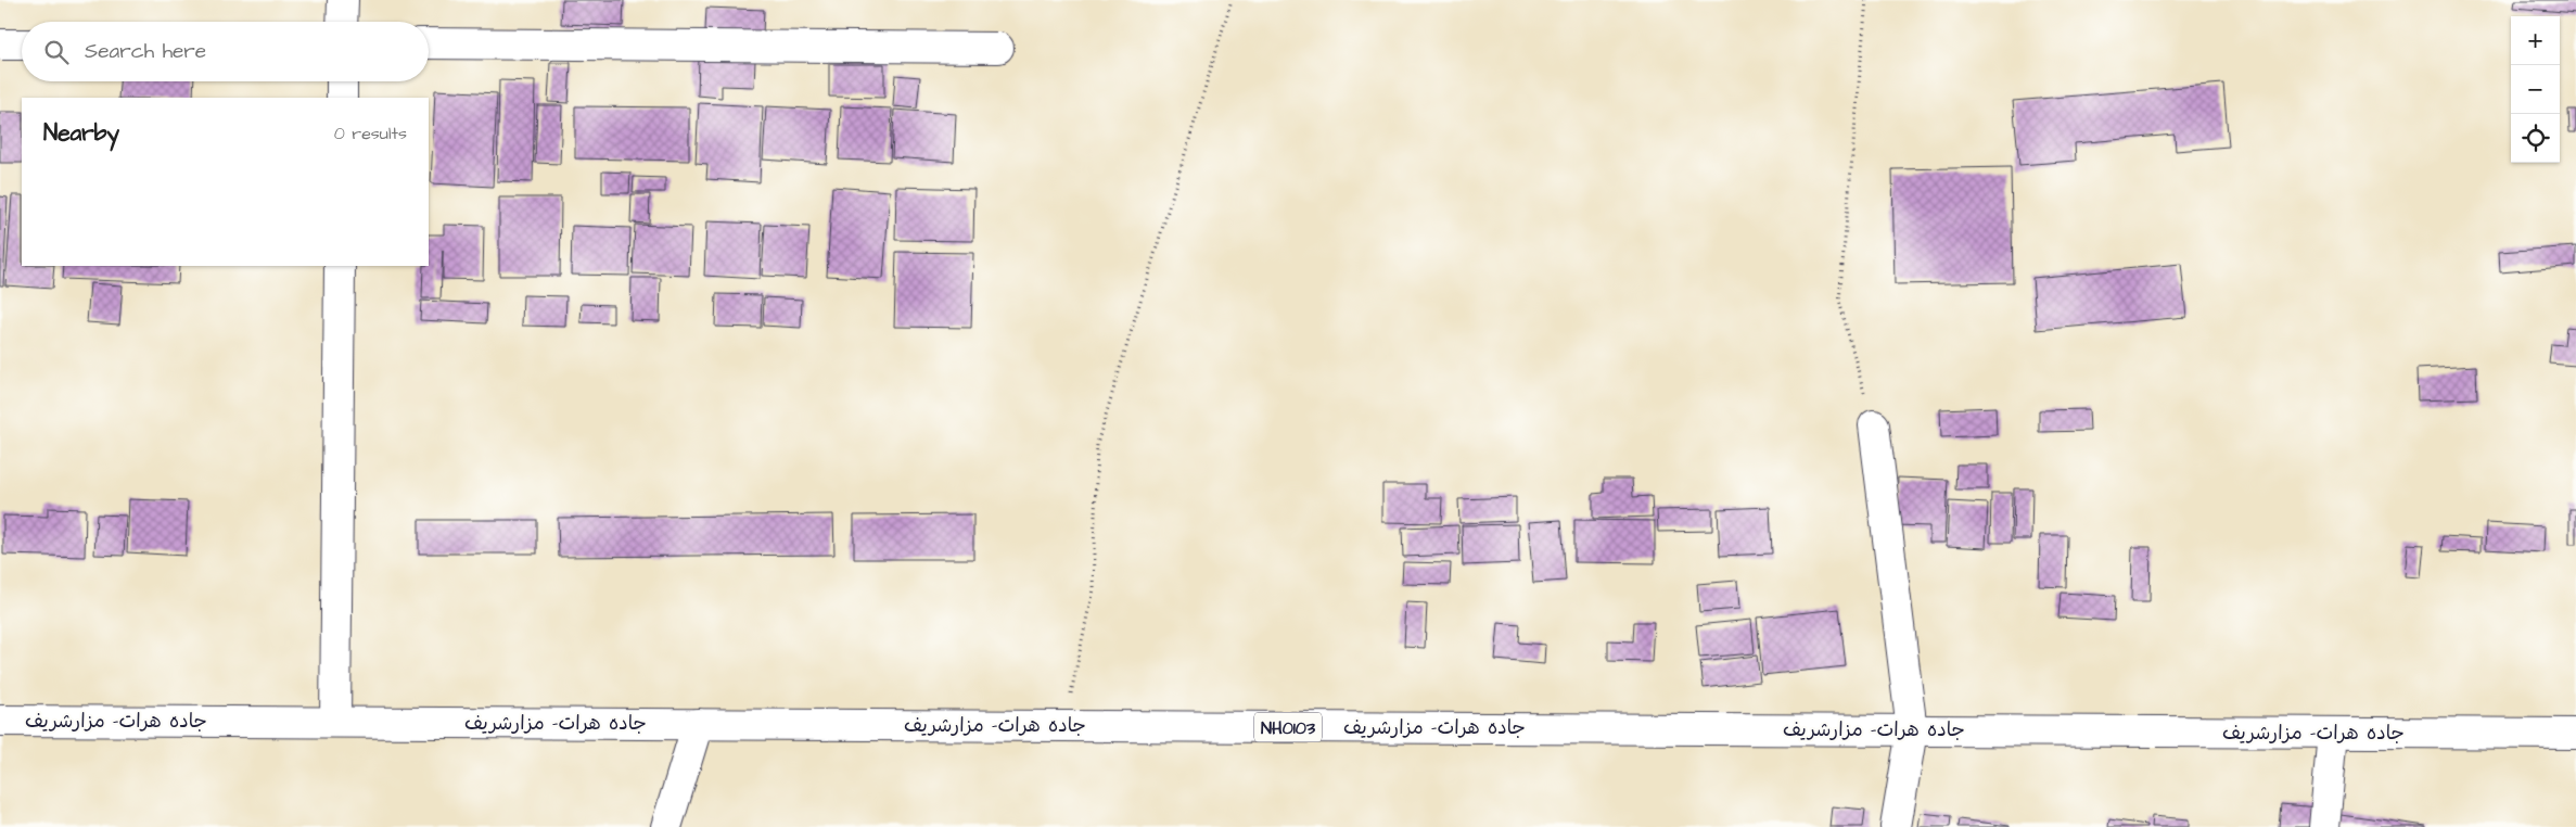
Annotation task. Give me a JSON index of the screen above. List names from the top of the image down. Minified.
{"streets":{"main road":["جاده هرات- مزارشریف","NH0103"]},"page":{"map_buttons":["+","−"],"search":"Search here","heading":["Nearby","0 results"]}}
